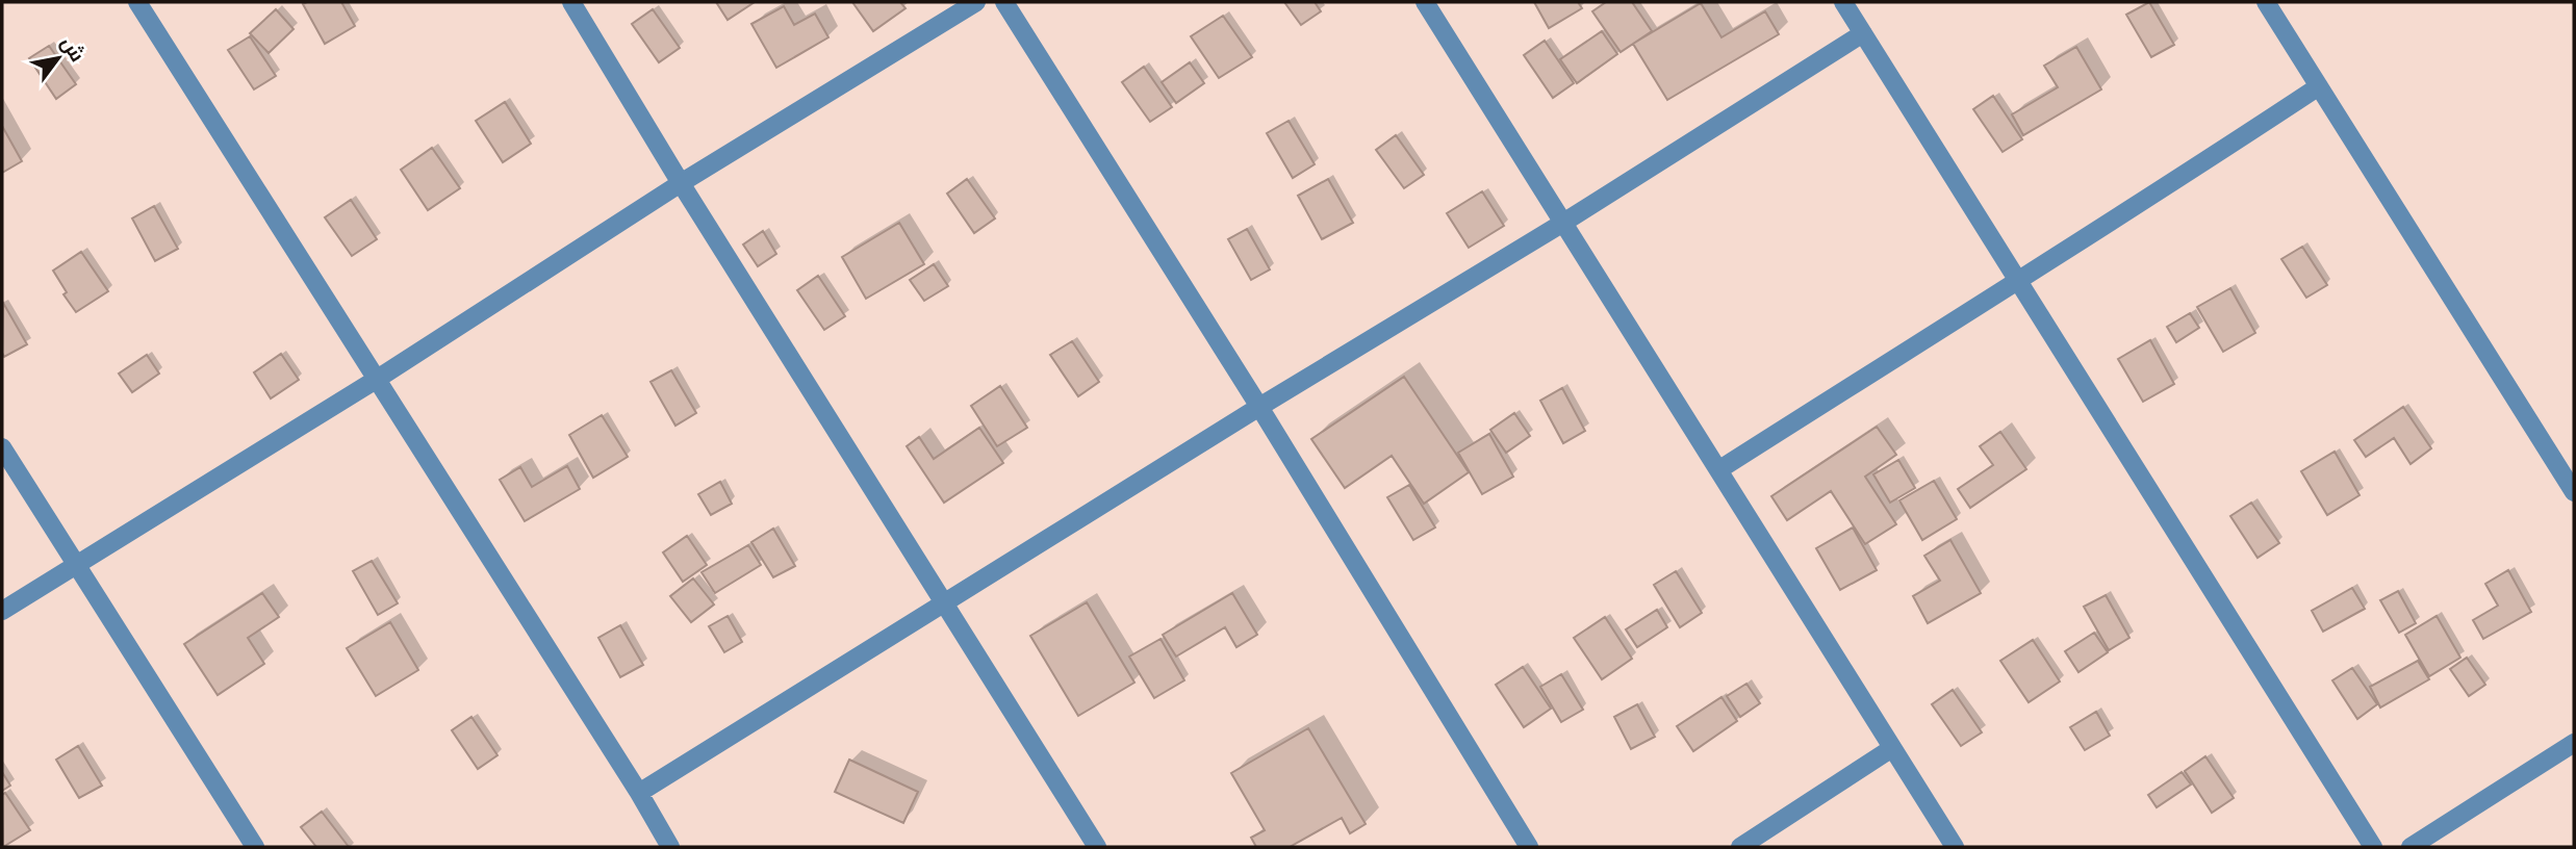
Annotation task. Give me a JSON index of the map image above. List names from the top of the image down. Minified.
{"north":"top right"}
